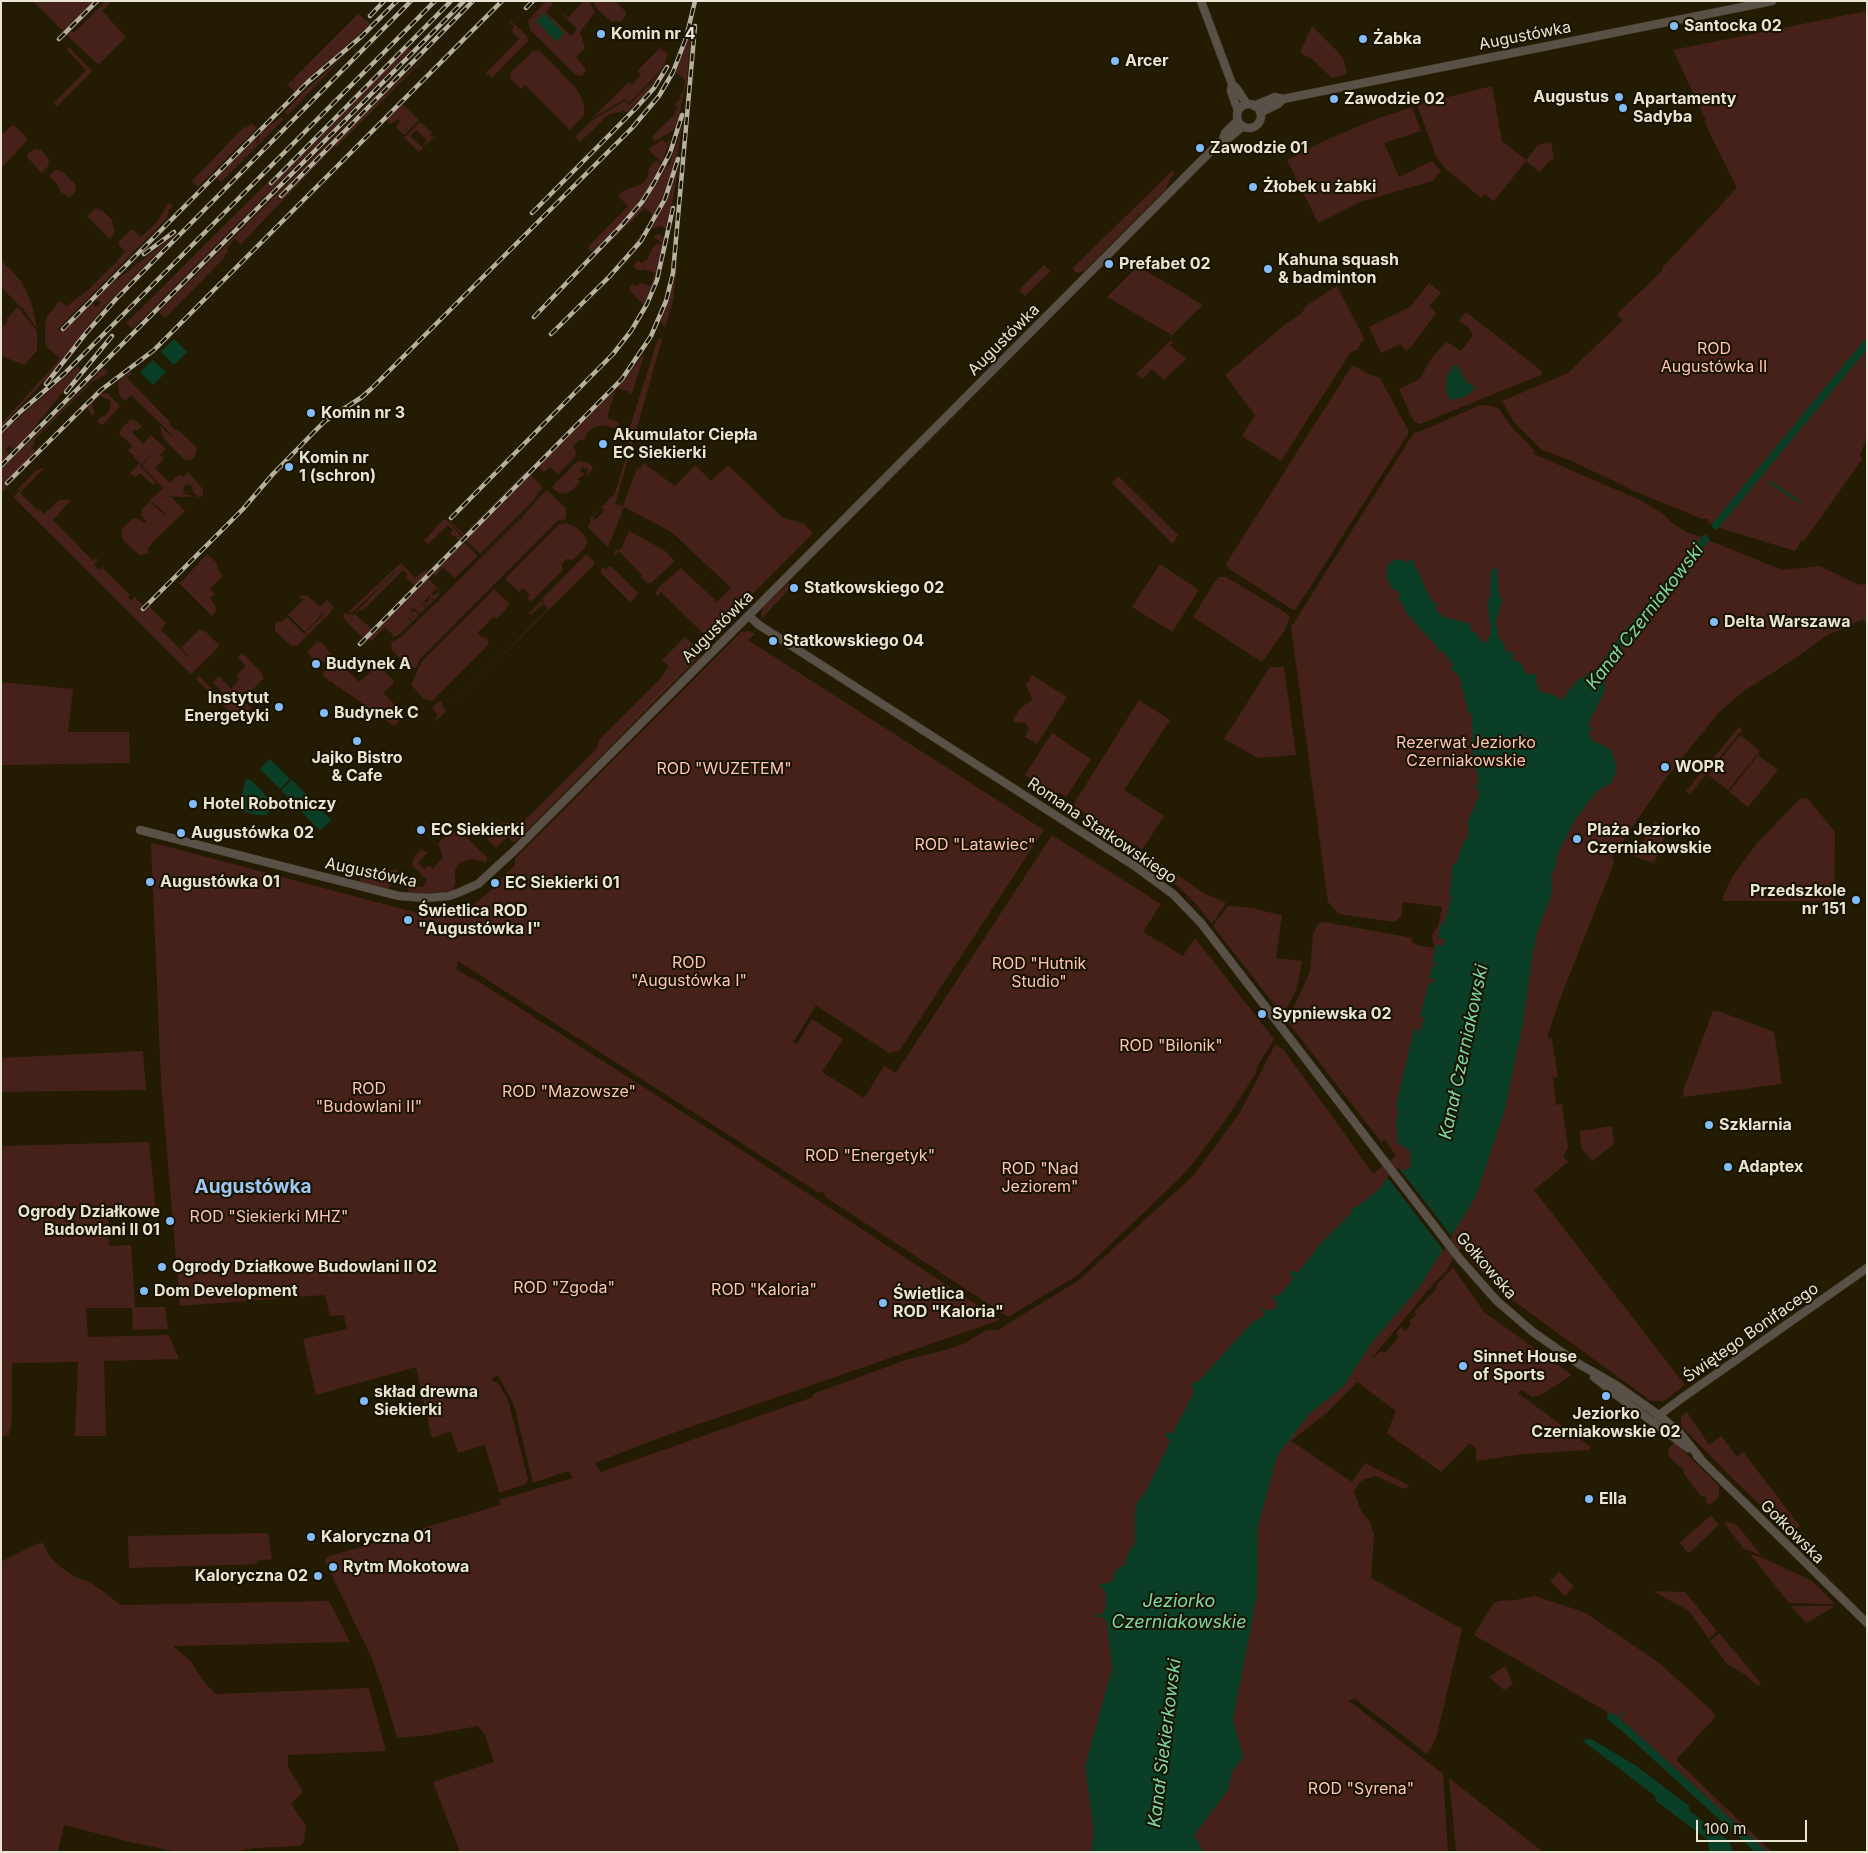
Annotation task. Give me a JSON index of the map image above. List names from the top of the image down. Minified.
{"streets":{"street":["Augustówka","Romana Statkowskiego","Gołkowska","Świętego Bonifacego"]},"crossings":[["Augustówka","Romana Statkowskiego"],["Romana Statkowskiego","Gołkowska"],["Gołkowska","Świętego Bonifacego"]],"districts":["Augustówka"],"water":["Kanał Czerniakowski","Jeziorko Czerniakowskie","Kanał Siekierkowski"],"parks":["ROD Augustówka II","Rezerwat Jeziorko Czerniakowskie","ROD \"WUZETEM\"","ROD \"Latawiec\"","ROD \"Augustówka I\"","ROD \"Hutnik Studio\"","ROD \"Bilonik\"","ROD \"Budowlani II\"","ROD \"Mazowsze\"","ROD \"Energetyk\"","ROD \"Nad Jeziorem\"","ROD \"Siekierki MHZ\"","ROD \"Zgoda\"","ROD \"Kaloria\"","ROD \"Syrena\""],"places":["Santocka 02","Komin nr 4","Żabka","Arcer","Augustus","Zawodzie 02","Apartamenty Sadyba","Zawodzie 01","Żłobek u żabki","Prefabet 02","Kahuna squash & badminton","Komin nr 3","Akumulator Ciepła EC Siekierki","Komin nr 1 (schron)","Statkowskiego 02","Delta Warszawa","Statkowskiego 04","Budynek A","Instytut Energetyki","Budynek C","Jajko Bistro & Cafe","WOPR","Hotel Robotniczy","EC Siekierki","Augustówka 02","Plaża Jeziorko Czerniakowskie","Augustówka 01","EC Siekierki 01","Przedszkole nr 151","Świetlica ROD \"Augustówka I\"","Sypniewska 02","Szklarnia","Adaptex","Ogrody Działkowe Budowlani II 01","Ogrody Działkowe Budowlani II 02","Dom Development","Świetlica ROD \"Kaloria\"","Sinnet House of Sports","Jeziorko Czerniakowskie 02","skład drewna Siekierki","Ella","Kaloryczna 01","Rytm Mokotowa","Kaloryczna 02"],"scale_bar":"100 m"}
